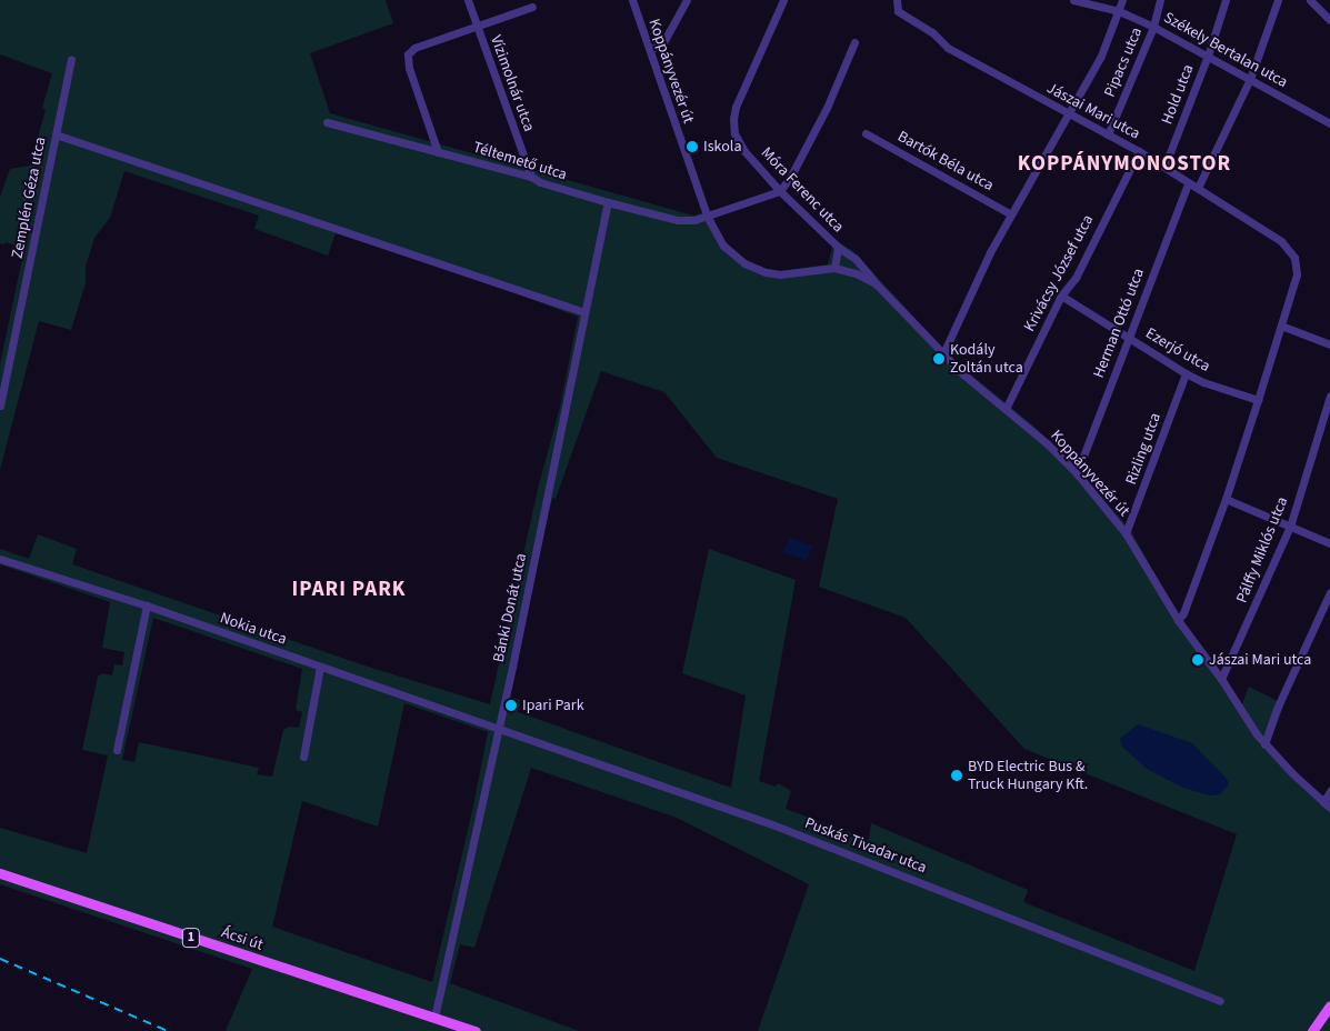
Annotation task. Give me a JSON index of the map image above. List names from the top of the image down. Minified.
{"streets":{"main road":["1","Ácsi út"],"street":["Székely Bertalan utca","Pipacs utca","Koppányvezér út","Vízimolnár utca","Hold utca","Jászai Mari utca","Téltemető utca","Bartók Béla utca","Móra Ferenc utca","Zemplén Géza utca","Krivácsy József utca","Herman Ottó utca","Ezerjó utca","Rizling utca","Pálffy Miklós utca","Bánki Donát utca","Nokia utca","Puskás Tivadar utca"]},"crossings":[["Székely Bertalan utca","Pipacs utca"],["Székely Bertalan utca","Hold utca"],["Pipacs utca","Jászai Mari utca"],["Koppányvezér út","Jászai Mari utca"],["Koppányvezér út","Téltemető utca"],["Koppányvezér út","Móra Ferenc utca"],["Koppányvezér út","Krivácsy József utca"],["Koppányvezér út","Herman Ottó utca"],["Koppányvezér út","Rizling utca"],["Koppányvezér út","Pálffy Miklós utca"],["Vízimolnár utca","Téltemető utca"],["Hold utca","Jászai Mari utca"],["Jászai Mari utca","Krivácsy József utca"],["Jászai Mari utca","Herman Ottó utca"],["Jászai Mari utca","Ezerjó utca"],["Téltemető utca","Móra Ferenc utca"],["Téltemető utca","Bánki Donát utca"],["Krivácsy József utca","Ezerjó utca"],["Herman Ottó utca","Ezerjó utca"],["Ezerjó utca","Rizling utca"],["Bánki Donát utca","Nokia utca"],["Bánki Donát utca","Puskás Tivadar utca"],["Bánki Donát utca","Ácsi út"],["Nokia utca","Puskás Tivadar utca"]],"districts":["KOPPÁNYMONOSTOR","IPARI PARK"],"places":["Iskola","Kodály Zoltán utca","Jászai Mari utca","Ipari Park","BYD Electric Bus & Truck Hungary Kft."]}
